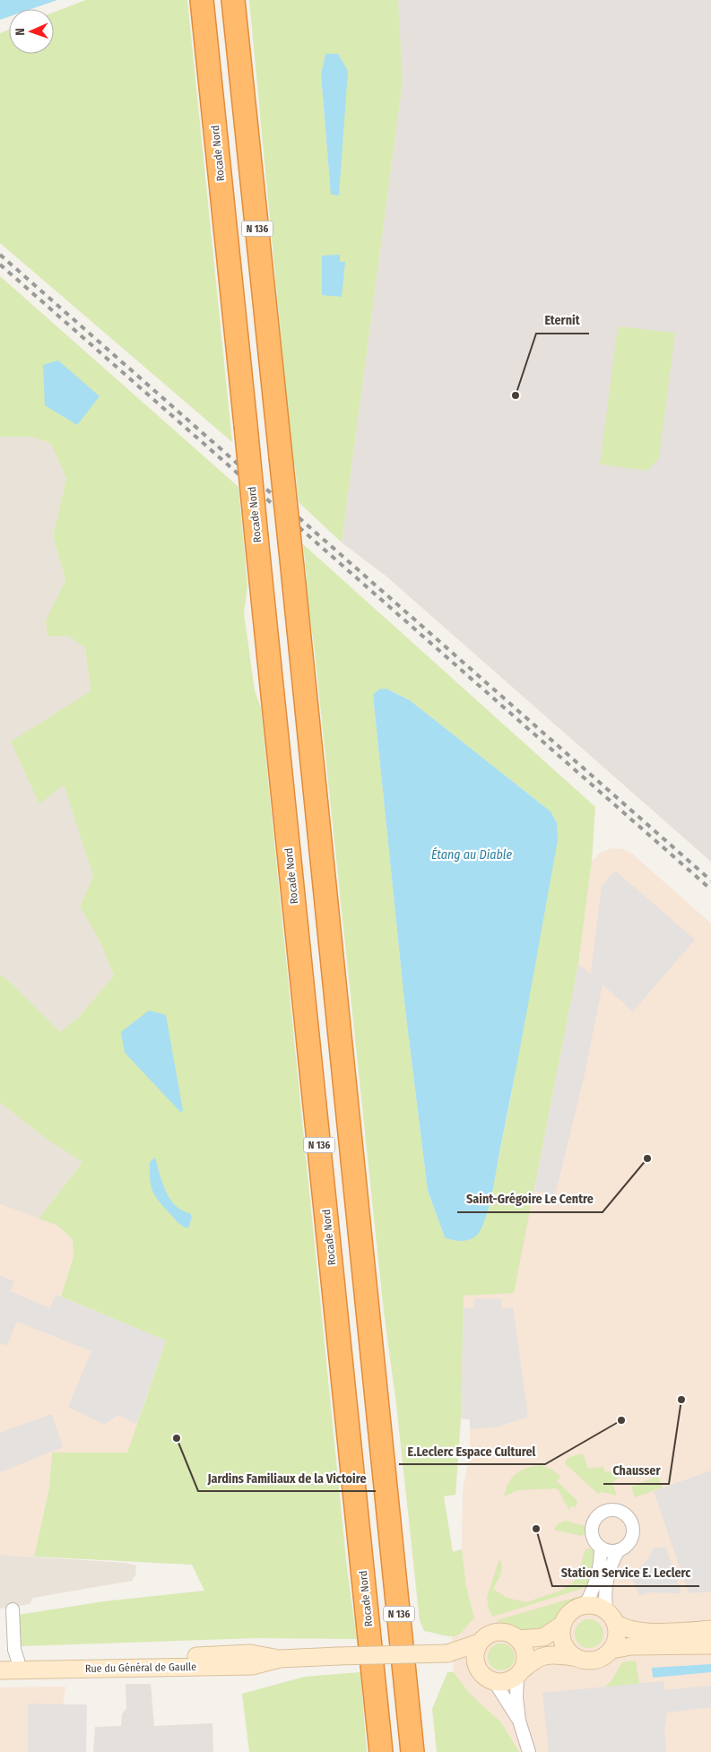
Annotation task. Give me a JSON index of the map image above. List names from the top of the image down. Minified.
{"streets":{"highway":["Rocade Nord","N 136"],"main road":["Rue du Général de Gaulle"]},"water":["Étang au Diable"],"places":["Eternit","Saint-Grégoire Le Centre","Chausser","E.Leclerc Espace Culturel","Jardins Familiaux de la Victoire","Station Service E. Leclerc"],"north":"left"}
